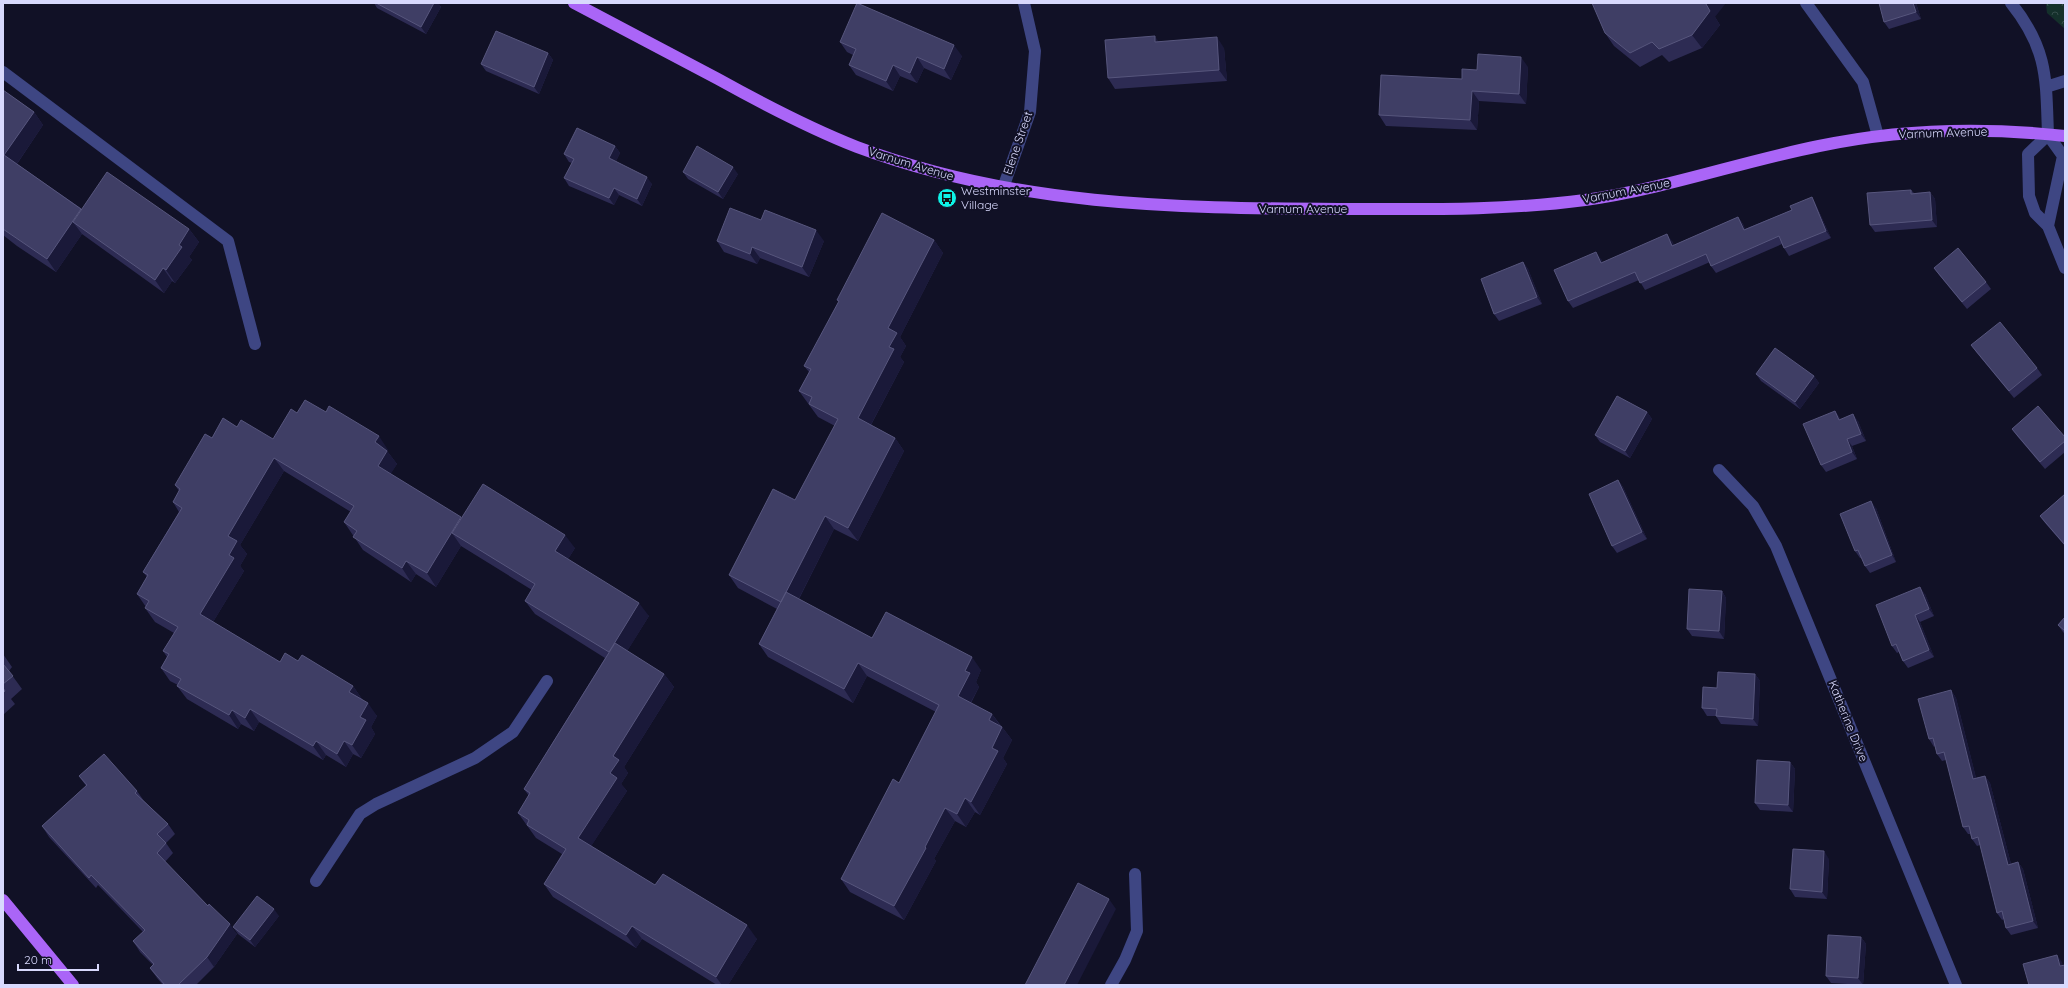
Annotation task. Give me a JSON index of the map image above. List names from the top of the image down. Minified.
{"streets":{"main road":["Varnum Avenue"],"street":["Elene Street","Katherine Drive"]},"crossings":[["Varnum Avenue","Elene Street"]],"places":{"bus stop":["Westminster Village"]},"scale_bar":"20 m"}
